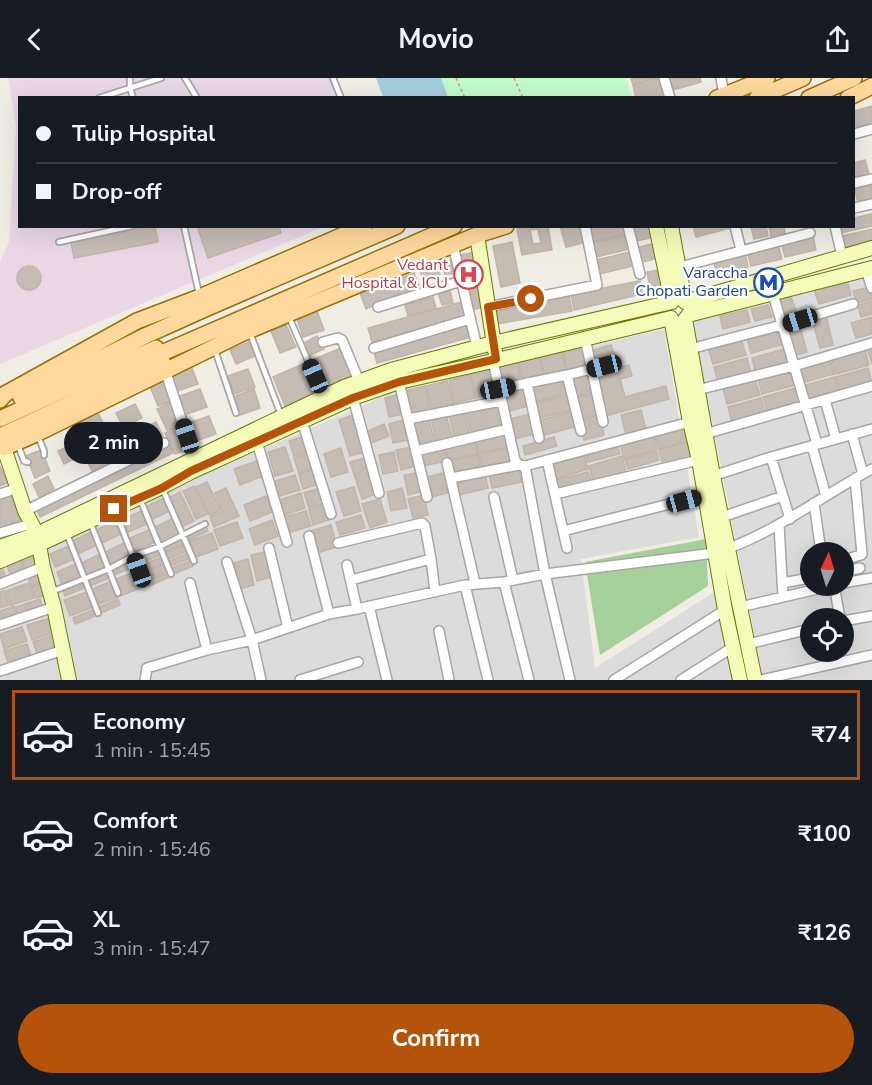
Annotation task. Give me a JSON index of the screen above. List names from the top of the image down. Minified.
{"places":{"hospital":["Vedant Hospital & ICU"],"metro station":["Varaccha Chopati Garden"]},"north":"top","page":{"header":"Movio","banner":["Tulip Hospital","Drop-off"],"bubble":"2 min","list":[{"name":"Economy","note":"1 min · 15:45","value":"₹74"},{"name":"Comfort","note":"2 min · 15:46","value":"₹100"},{"name":"XL","note":"3 min · 15:47","value":"₹126"}],"buttons":"Confirm"}}
